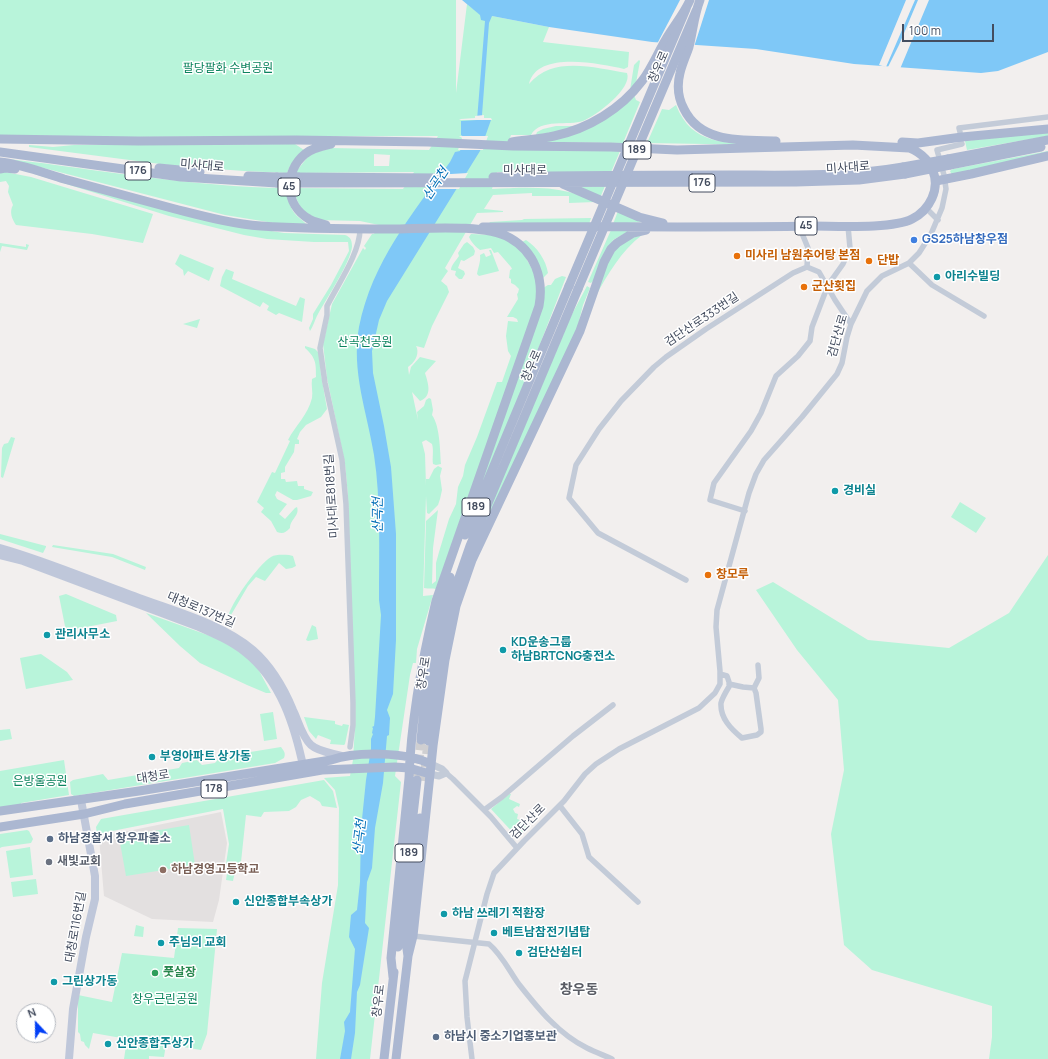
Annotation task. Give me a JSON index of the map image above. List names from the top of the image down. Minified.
{"streets":{"main road":["창우로","189","미사대로","176","45","대청로137번길","대청로","178","대청로116번길"],"street":["검단산로333번길","검단산로","미사대로818번길"]},"crossings":[["창우로","178"],["45","미사대로818번길"],["대청로137번길","대청로"],["대청로","178"],["대청로","대청로116번길"]],"districts":["창우동"],"water":["산곡천"],"parks":["팔당팔화 수변공원","산곡천공원","은방울공원","창우근린공원"],"places":["GS25하남창우점","미사리 남원추어탕 본점","단밥","아리수빌딩","군산횟집","경비실","창모루","관리사무소","KD운송그룹 하남BRTCNG충전소","부영아파트 상가동","하남경찰서 창우파출소","새빛교회","하남경영고등학교","신안종합부속상가","하남 쓰레기 적환장","베트남참전기념탑","주님의 교회","검단산쉼터","풋살장","그린상가동","하남시 중소기업홍보관","신안종합주상가"],"scale_bar":"100 m","north":"top"}
